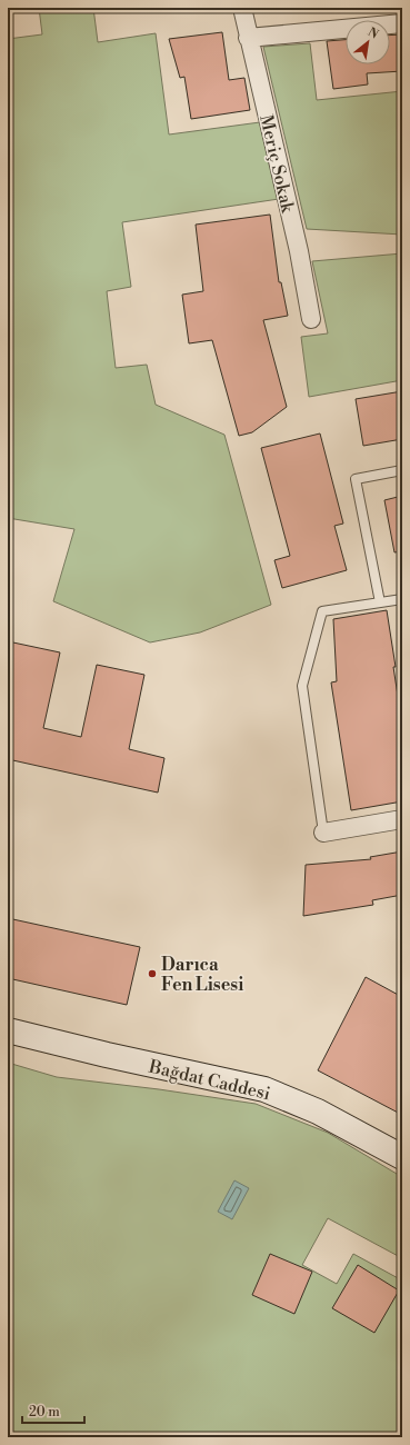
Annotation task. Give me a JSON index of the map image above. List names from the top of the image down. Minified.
{"streets":{"street":["Meriç Sokak","Bağdat Caddesi"]},"places":["Darıca Fen Lisesi"],"scale_bar":"20 m","north":"top right"}
